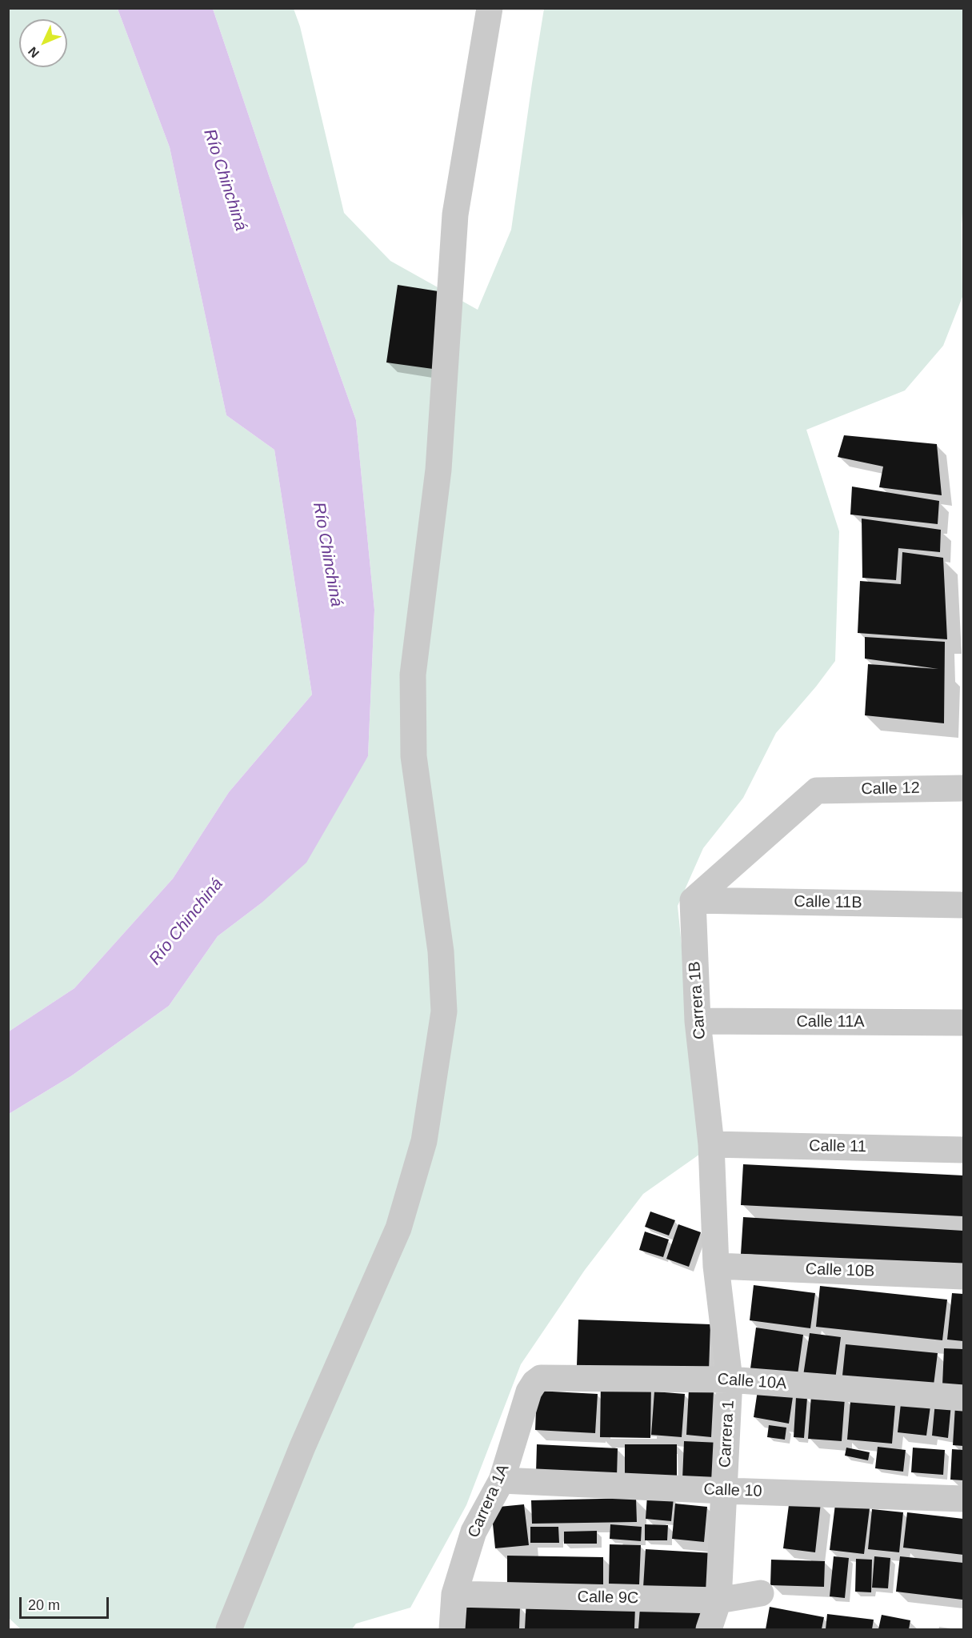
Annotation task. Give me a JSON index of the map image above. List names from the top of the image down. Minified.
{"streets":{"street":["Calle 12","Calle 11B","Carrera 1B","Calle 11A","Calle 11","Calle 10B","Calle 10A","Carrera 1","Calle 10","Carrera 1A","Calle 9C"]},"crossings":[["Calle 12","Calle 11B"],["Calle 12","Carrera 1B"],["Calle 11B","Carrera 1B"],["Carrera 1B","Calle 11A"],["Carrera 1B","Calle 11"],["Carrera 1B","Calle 10B"],["Carrera 1B","Carrera 1"],["Calle 10B","Carrera 1"],["Calle 10A","Carrera 1"],["Calle 10A","Carrera 1A"],["Carrera 1","Calle 10"],["Carrera 1","Calle 9C"],["Calle 10","Carrera 1A"],["Carrera 1A","Calle 9C"]],"water":["Río Chinchiná"],"scale_bar":"20 m","north":"bottom left"}
